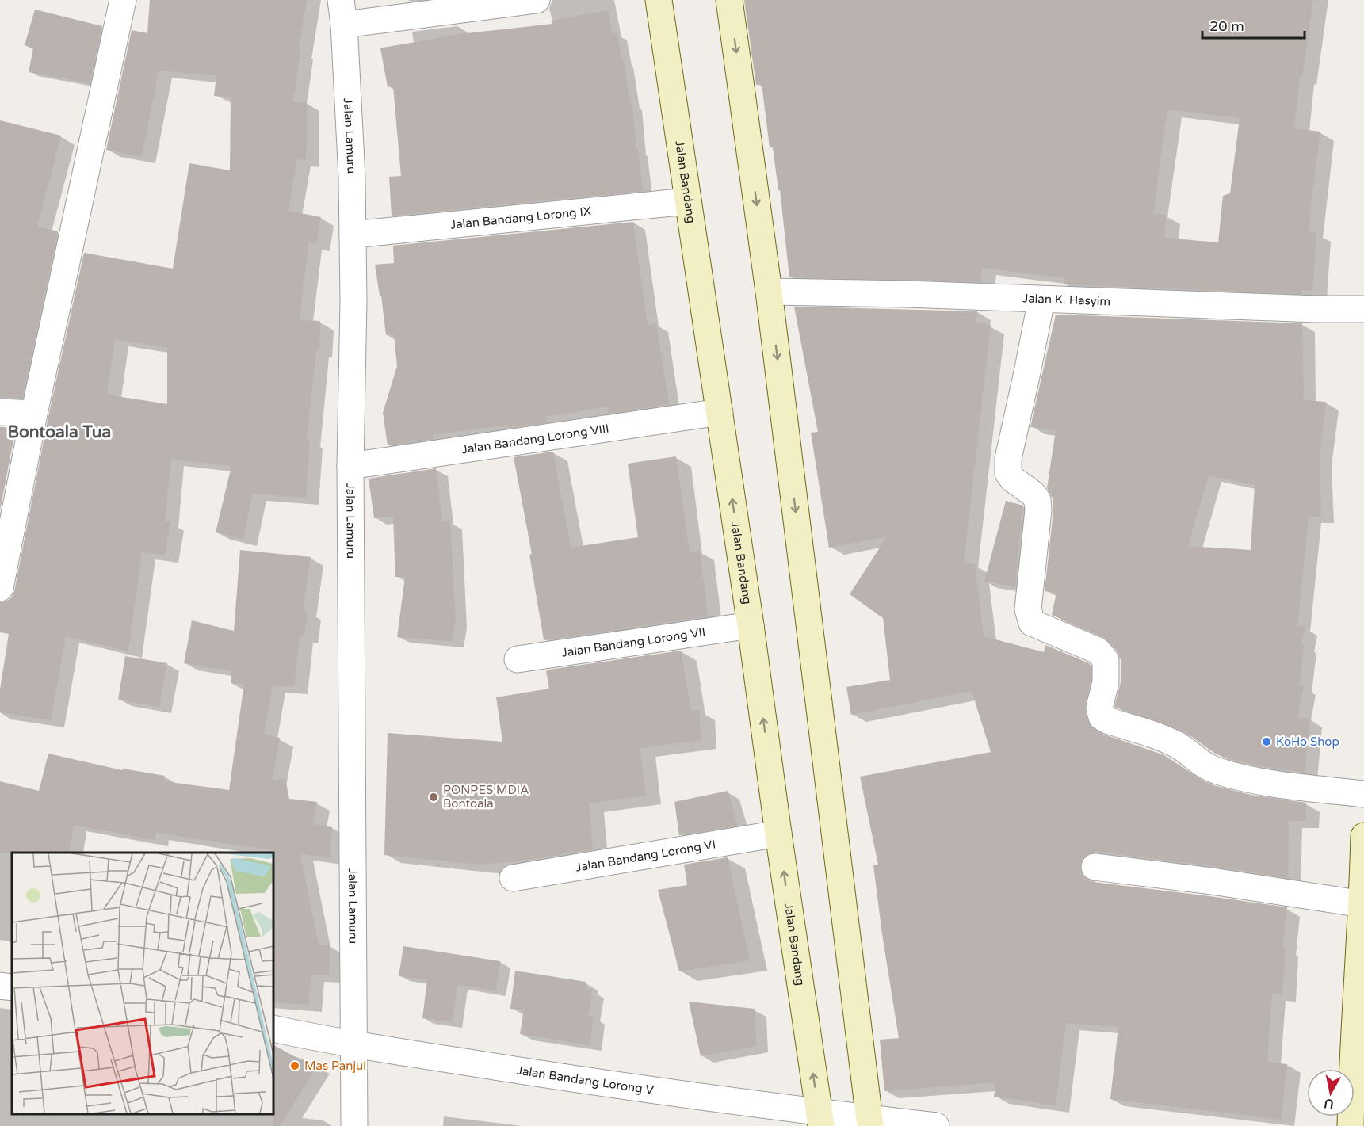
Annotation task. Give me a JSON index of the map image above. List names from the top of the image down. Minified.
{"streets":{"main road":["Jalan Bandang"],"street":["Jalan Lamuru","Jalan Bandang Lorong IX","Jalan K. Hasyim","Jalan Bandang Lorong VIII","Jalan Bandang Lorong VII","Jalan Bandang Lorong VI","Jalan Bandang Lorong V"]},"crossings":[["Jalan Lamuru","Jalan Bandang Lorong IX"],["Jalan Lamuru","Jalan Bandang Lorong VIII"],["Jalan Lamuru","Jalan Bandang Lorong V"],["Jalan Bandang","Jalan Bandang Lorong IX"],["Jalan Bandang","Jalan Bandang Lorong VIII"],["Jalan Bandang","Jalan Bandang Lorong VII"],["Jalan Bandang","Jalan Bandang Lorong VI"],["Jalan Bandang","Jalan Bandang Lorong V"]],"districts":["Bontoala Tua"],"places":["KoHo Shop","PONPES MDIA Bontoala","Mas Panjul"],"scale_bar":"20 m","north":"bottom"}
